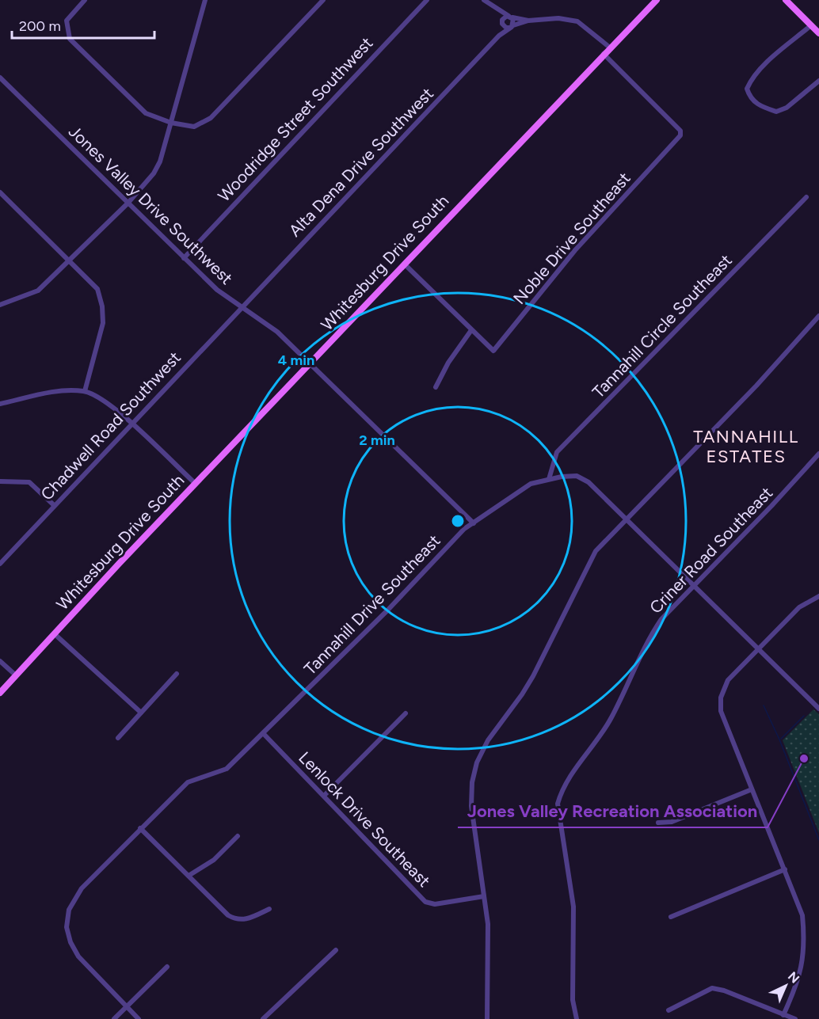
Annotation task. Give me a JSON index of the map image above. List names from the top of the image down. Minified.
{"streets":{"main road":["Whitesburg Drive South"],"street":["Woodridge Street Southwest","Alta Dena Drive Southwest","Jones Valley Drive Southwest","Noble Drive Southeast","Tannahill Circle Southeast","Chadwell Road Southwest","Criner Road Southeast","Tannahill Drive Southeast","Lenlock Drive Southeast"]},"crossings":[["Woodridge Street Southwest","Jones Valley Drive Southwest"],["Alta Dena Drive Southwest","Jones Valley Drive Southwest"],["Alta Dena Drive Southwest","Chadwell Road Southwest"],["Jones Valley Drive Southwest","Whitesburg Drive South"],["Jones Valley Drive Southwest","Chadwell Road Southwest"],["Jones Valley Drive Southwest","Tannahill Drive Southeast"],["Noble Drive Southeast","Whitesburg Drive South"],["Tannahill Circle Southeast","Tannahill Drive Southeast"],["Criner Road Southeast","Tannahill Drive Southeast"],["Tannahill Drive Southeast","Lenlock Drive Southeast"]],"districts":["TANNAHILL ESTATES"],"places":["Jones Valley Recreation Association"],"scale_bar":"200 m","north":"top right","rings":["4 min","2 min"]}
